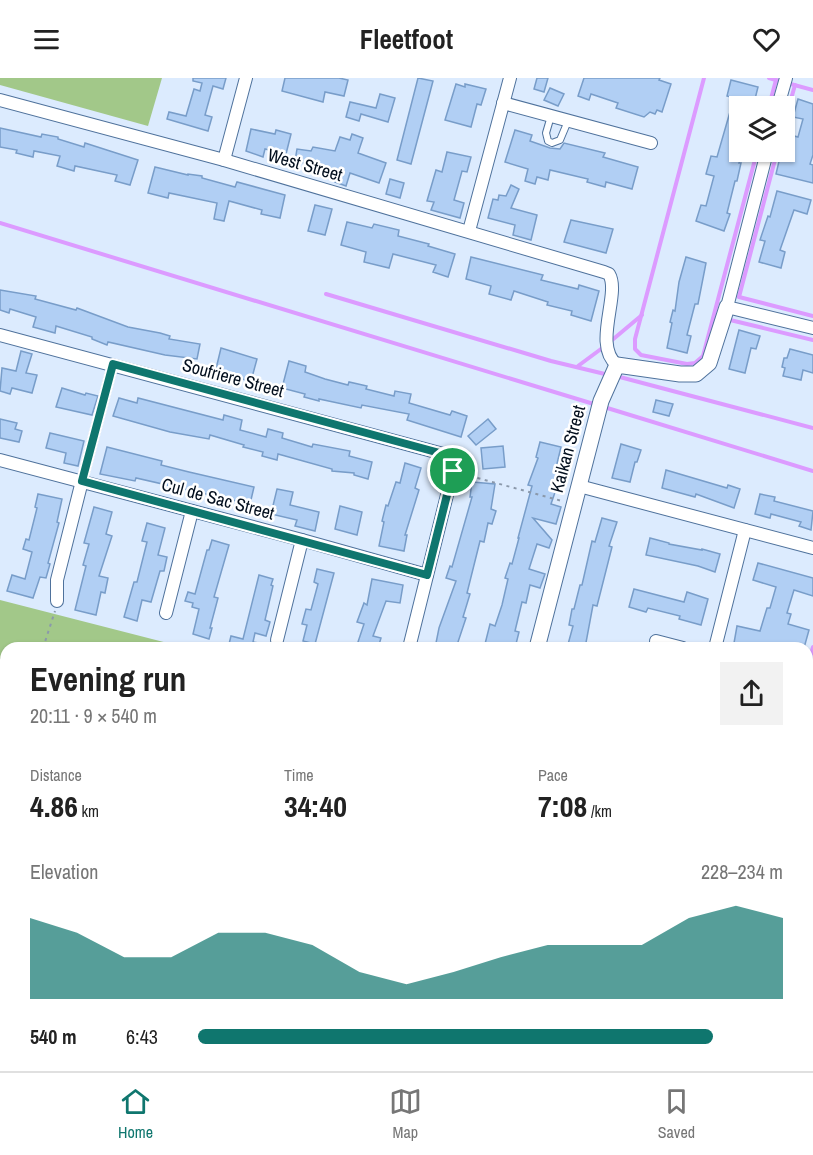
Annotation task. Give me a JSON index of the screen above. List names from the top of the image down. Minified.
{"streets":{"street":["West Street","Soufriere Street","Kaikan Street","Cul de Sac Street"]},"crossings":[["West Street","Kaikan Street"]],"page":{"header":"Fleetfoot","heading":["Evening run","20:11 · 9 × 540 m"],"stats":[["Distance","4.86 km"],["Time","34:40"],["Pace","7:08 /km"]],"chart":["Elevation","228–234 m"],"list":[{"name":"540 m","note":"6:43"}],"tabs":["Home","Map","Saved"]}}
